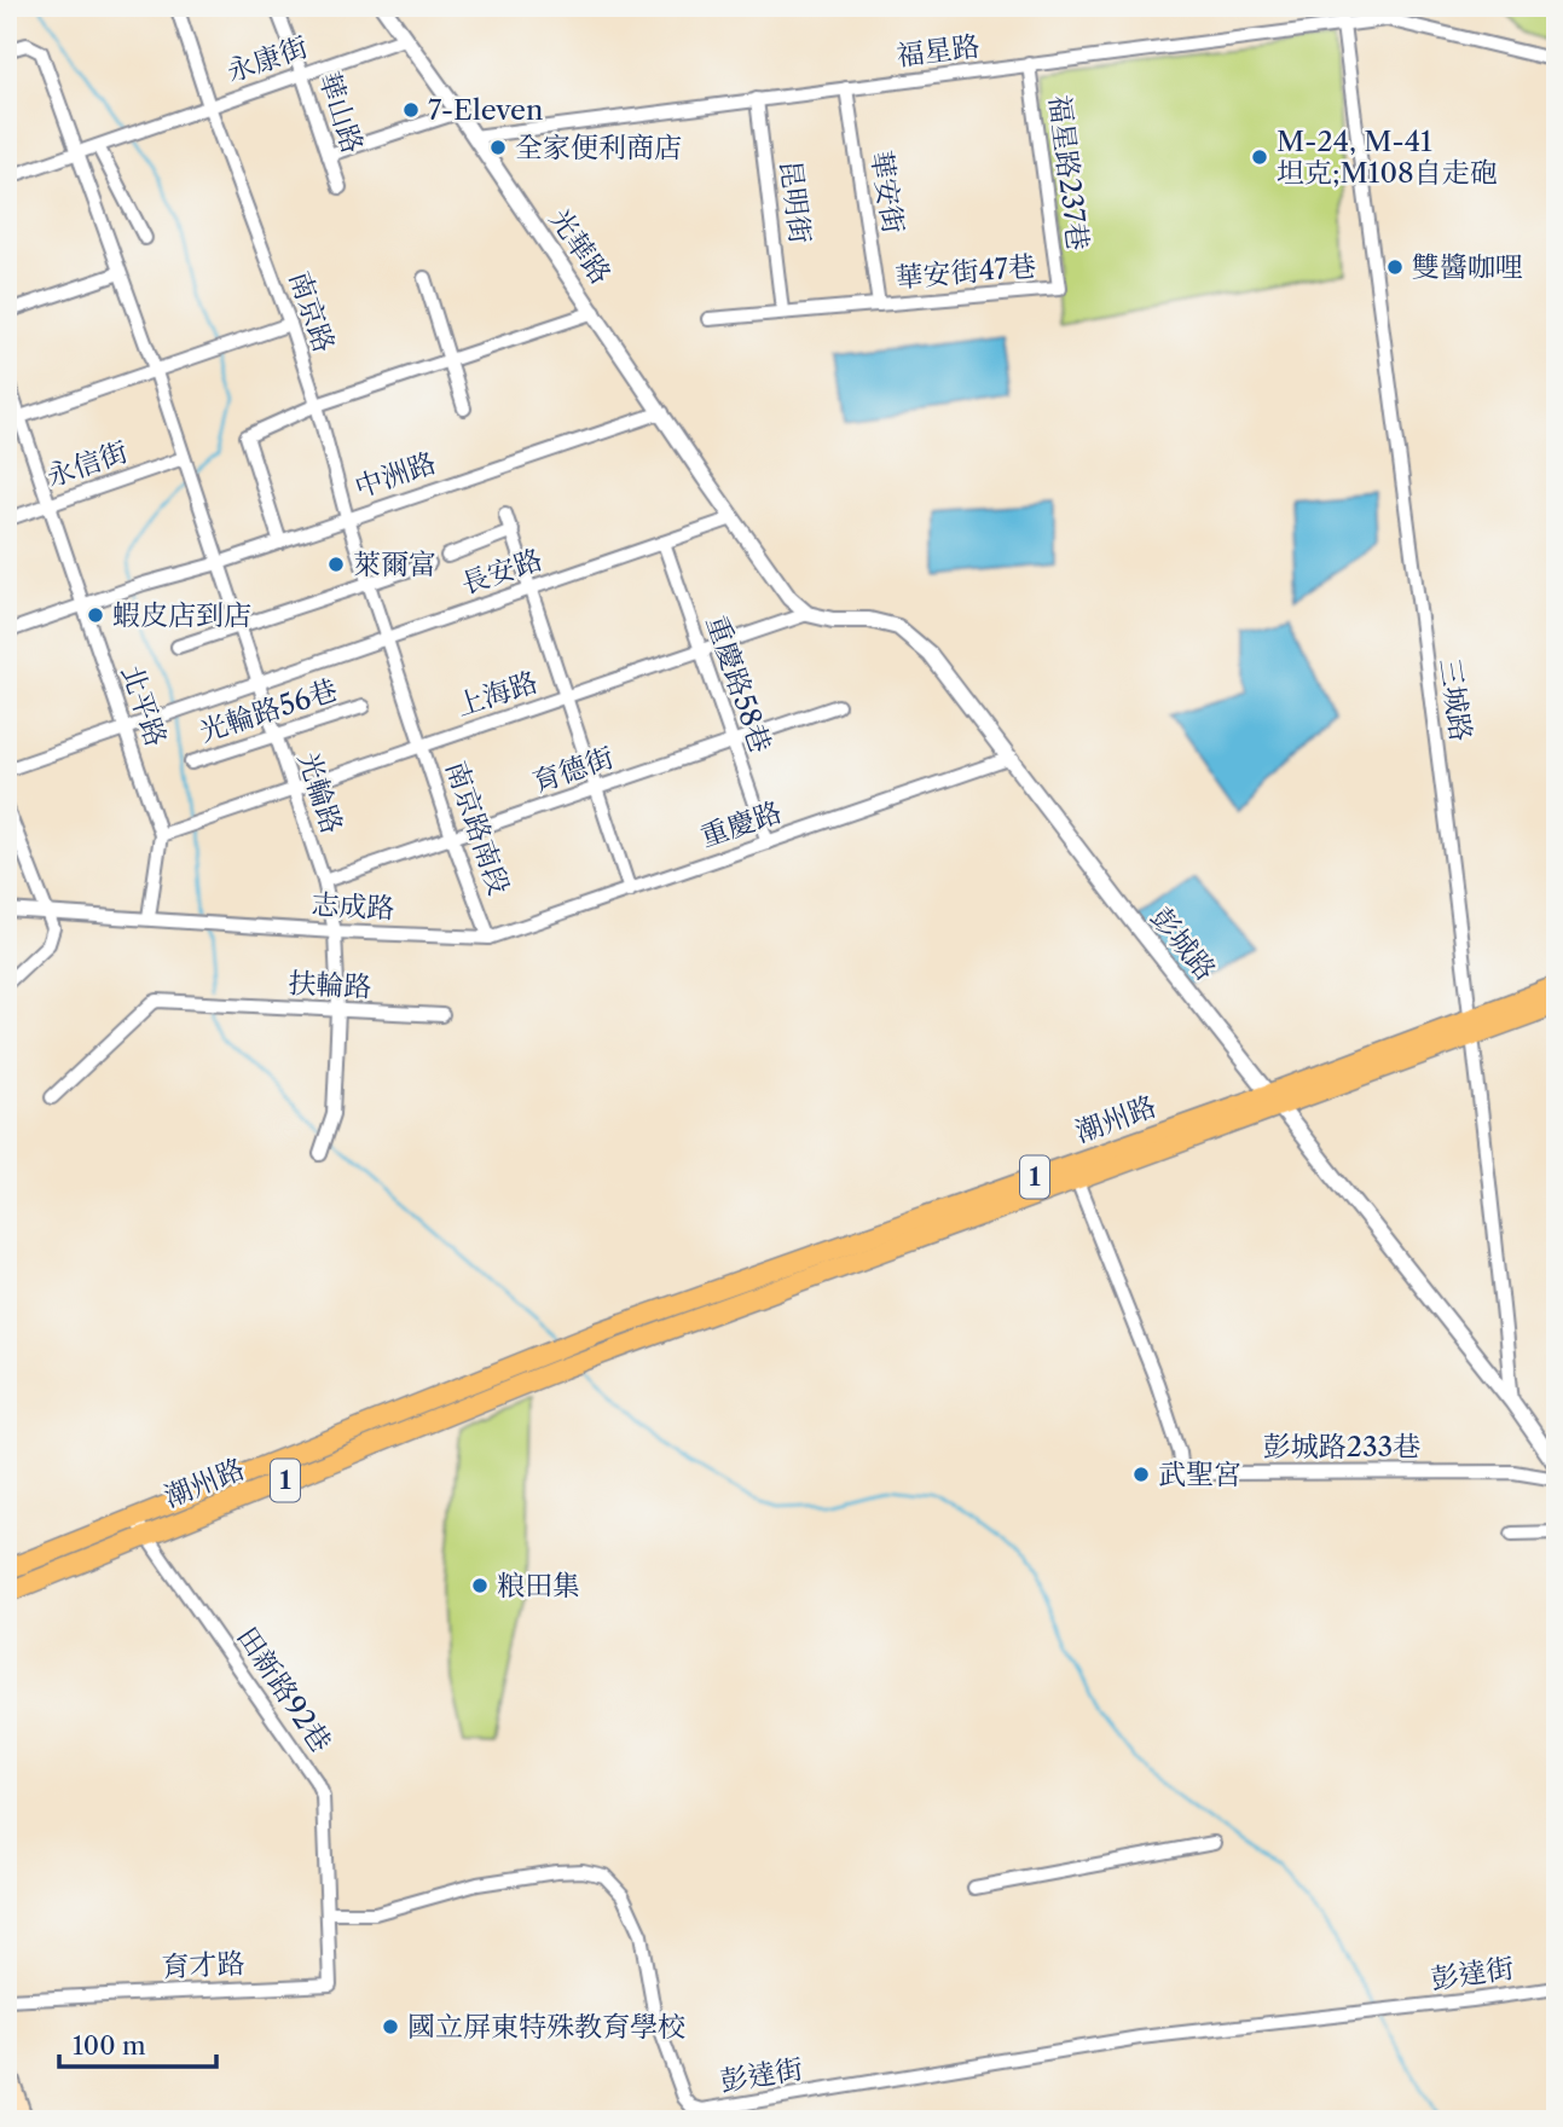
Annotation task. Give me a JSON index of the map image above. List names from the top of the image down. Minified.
{"streets":{"main road":["潮州路","1"],"street":["福星路","永康街","華山路","福星路237巷","華安街","昆明街","光華路","華安街47巷","南京路","永信街","中洲路","長安路","重慶路58巷","上海路","三城路","北平路","光輪路56巷","育德街","光輪路","重慶路","南京路南段","志成路","彭城路","扶輪路","彭城路233巷","田新路92巷","育才路","彭達街"]},"crossings":[["福星路","福星路237巷"],["福星路","華安街"],["福星路","昆明街"],["福星路","光華路"],["福星路","三城路"],["永康街","華山路"],["永康街","光華路"],["永康街","南京路"],["福星路237巷","華安街47巷"],["華安街","華安街47巷"],["昆明街","華安街47巷"],["光華路","中洲路"],["光華路","長安路"],["南京路","中洲路"],["南京路","長安路"],["南京路","南京路南段"],["永信街","北平路"],["永信街","光輪路"],["中洲路","北平路"],["中洲路","光輪路"],["長安路","重慶路58巷"],["長安路","北平路"],["長安路","光輪路"],["長安路","南京路南段"],["重慶路58巷","上海路"],["重慶路58巷","育德街"],["重慶路58巷","重慶路"],["上海路","北平路"],["上海路","光輪路"],["上海路","南京路南段"],["上海路","彭城路"],["三城路","彭城路"],["三城路","潮州路"],["北平路","志成路"],["光輪路56巷","光輪路"],["育德街","光輪路"],["育德街","南京路南段"],["光輪路","志成路"],["光輪路","扶輪路"],["重慶路","南京路南段"],["重慶路","志成路"],["重慶路","彭城路"],["南京路南段","志成路"],["彭城路","潮州路"],["潮州路","彭城路233巷"],["潮州路","田新路92巷"],["田新路92巷","育才路"],["田新路92巷","彭達街"],["育才路","彭達街"]],"places":["7-Eleven","全家便利商店","M-24, M-41 坦克;M108自走砲","雙醬咖哩","萊爾富","蝦皮店到店","武聖宮","粮田集","國立屏東特殊教育學校"],"scale_bar":"100 m"}
